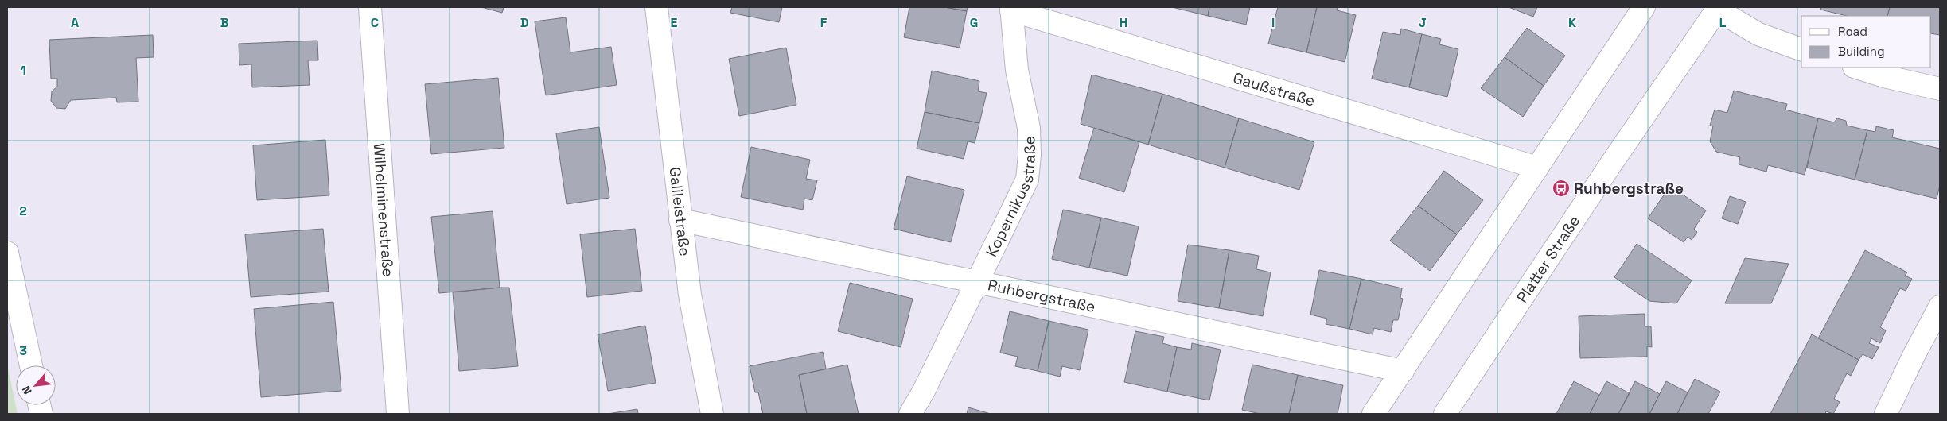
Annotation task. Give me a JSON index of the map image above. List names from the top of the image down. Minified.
{"streets":{"street":["Gaußstraße","Kopernikusstraße","Wilhelminenstraße","Galileistraße","Platter Straße","Ruhbergstraße"]},"crossings":[["Gaußstraße","Kopernikusstraße"],["Kopernikusstraße","Ruhbergstraße"],["Galileistraße","Ruhbergstraße"]],"places":{"bus stop":["Ruhbergstraße"]},"legend":["Road","Building"],"north":"bottom left","grid":{"columns":["A","B","C","D","E","F","G","H","I","J","K","L"],"rows":["1","2","3"]}}
